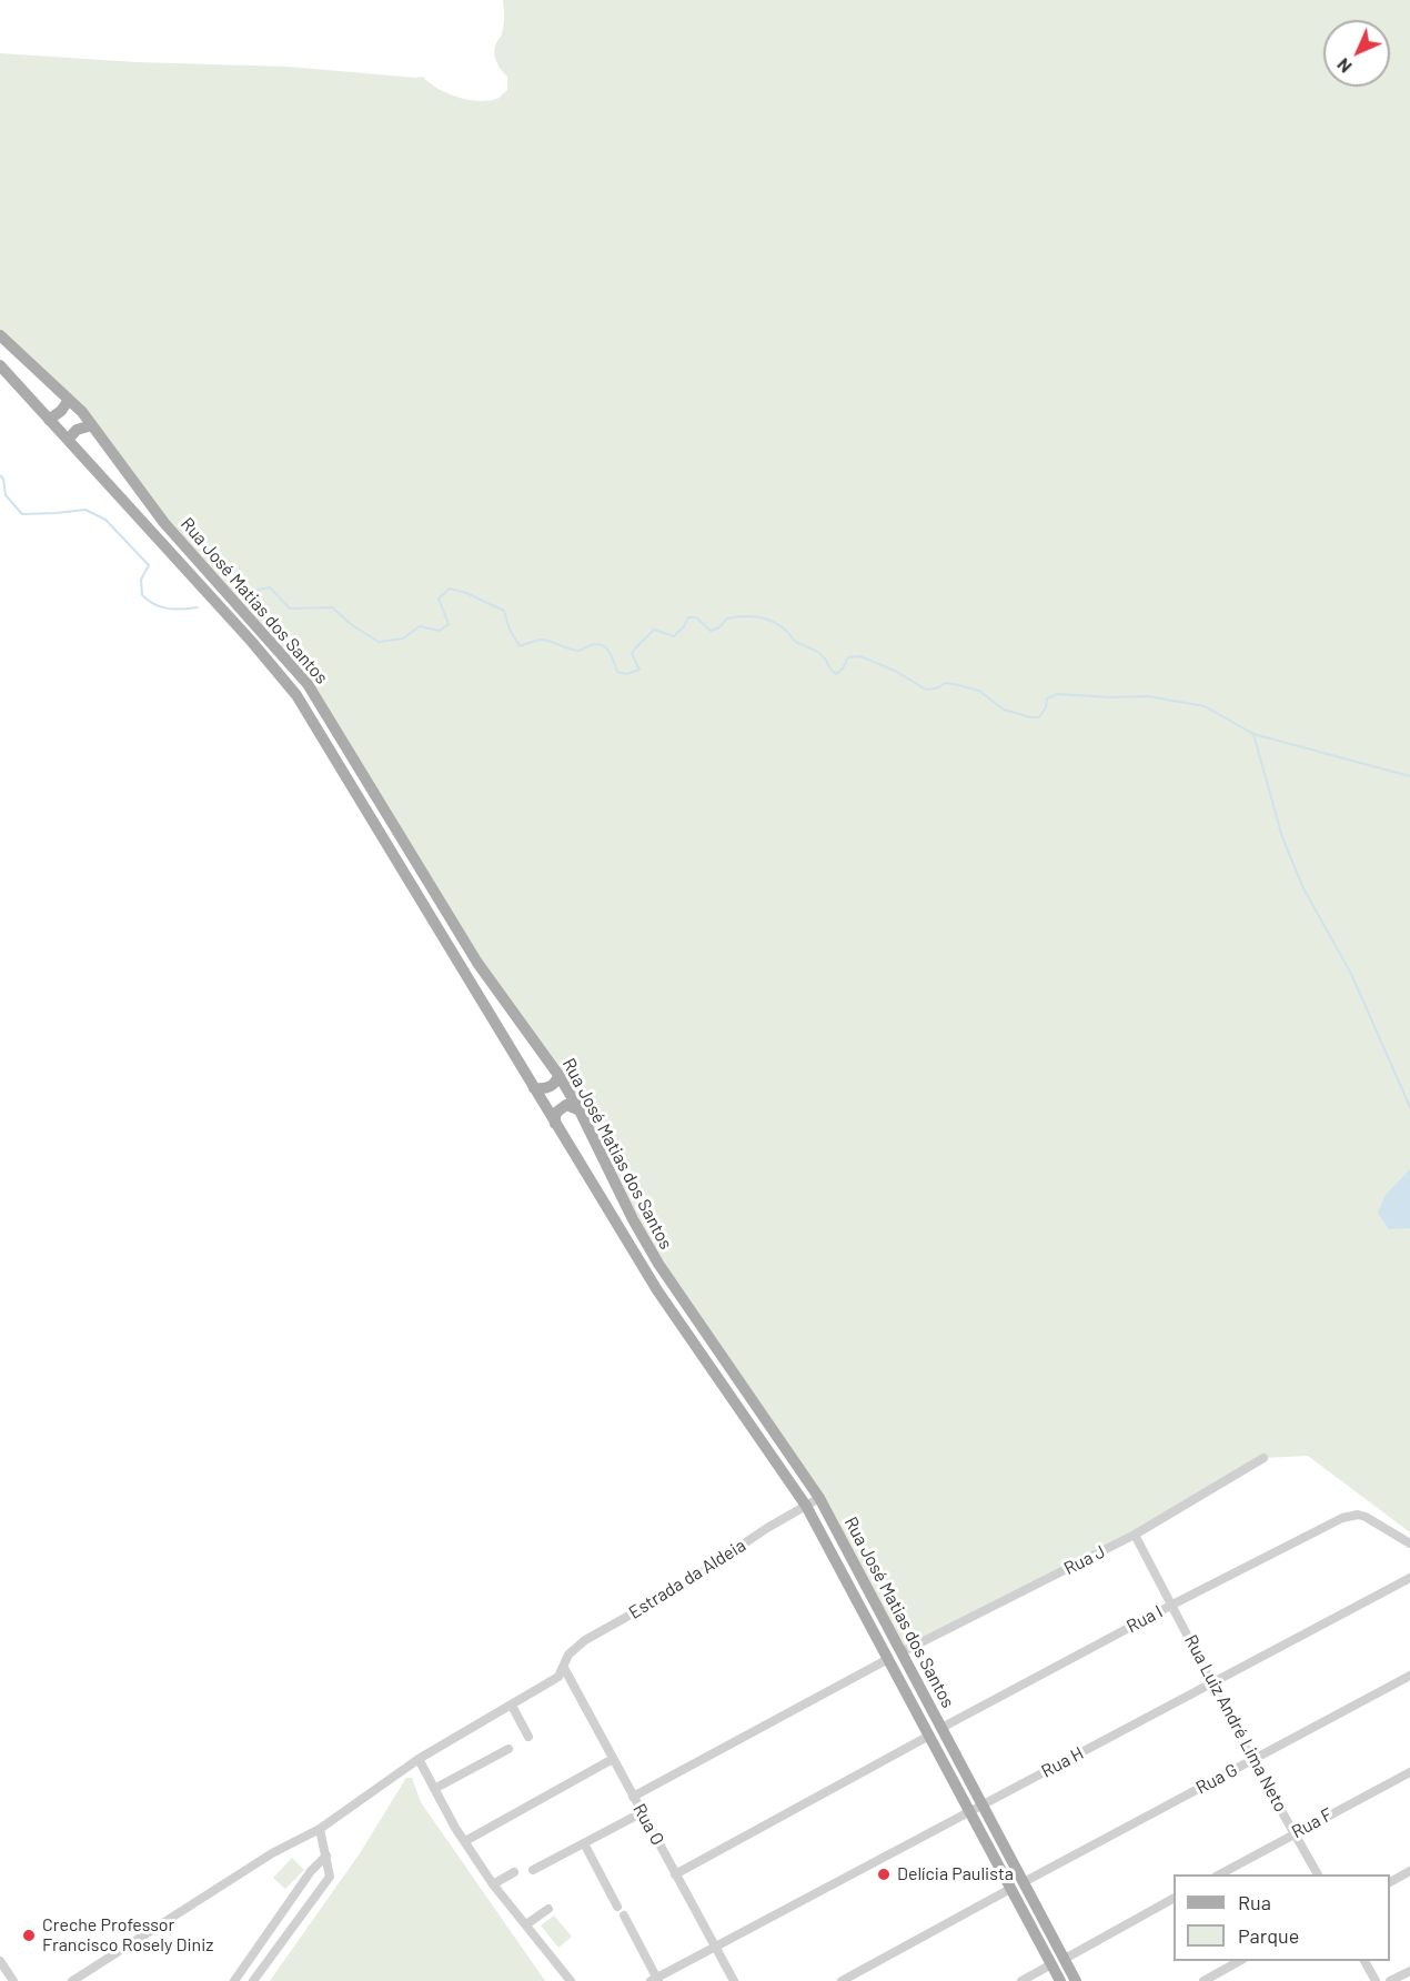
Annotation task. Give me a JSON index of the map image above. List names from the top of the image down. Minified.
{"streets":{"main road":["Rua José Matias dos Santos"],"street":["Rua J","Estrada da Aldeia","Rua I","Rua Luiz André Lima Neto","Rua H","Rua G","Rua F","Rua O"]},"crossings":[["Rua José Matias dos Santos","Rua J"],["Rua José Matias dos Santos","Estrada da Aldeia"],["Rua José Matias dos Santos","Rua I"],["Rua José Matias dos Santos","Rua H"],["Rua José Matias dos Santos","Rua G"],["Rua J","Rua Luiz André Lima Neto"],["Estrada da Aldeia","Rua O"],["Rua I","Rua Luiz André Lima Neto"],["Rua Luiz André Lima Neto","Rua H"],["Rua Luiz André Lima Neto","Rua G"],["Rua Luiz André Lima Neto","Rua F"],["Rua H","Rua O"]],"places":["Delícia Paulista","Creche Professor Francisco Rosely Diniz"],"legend":["Rua","Parque"],"north":"bottom left"}
